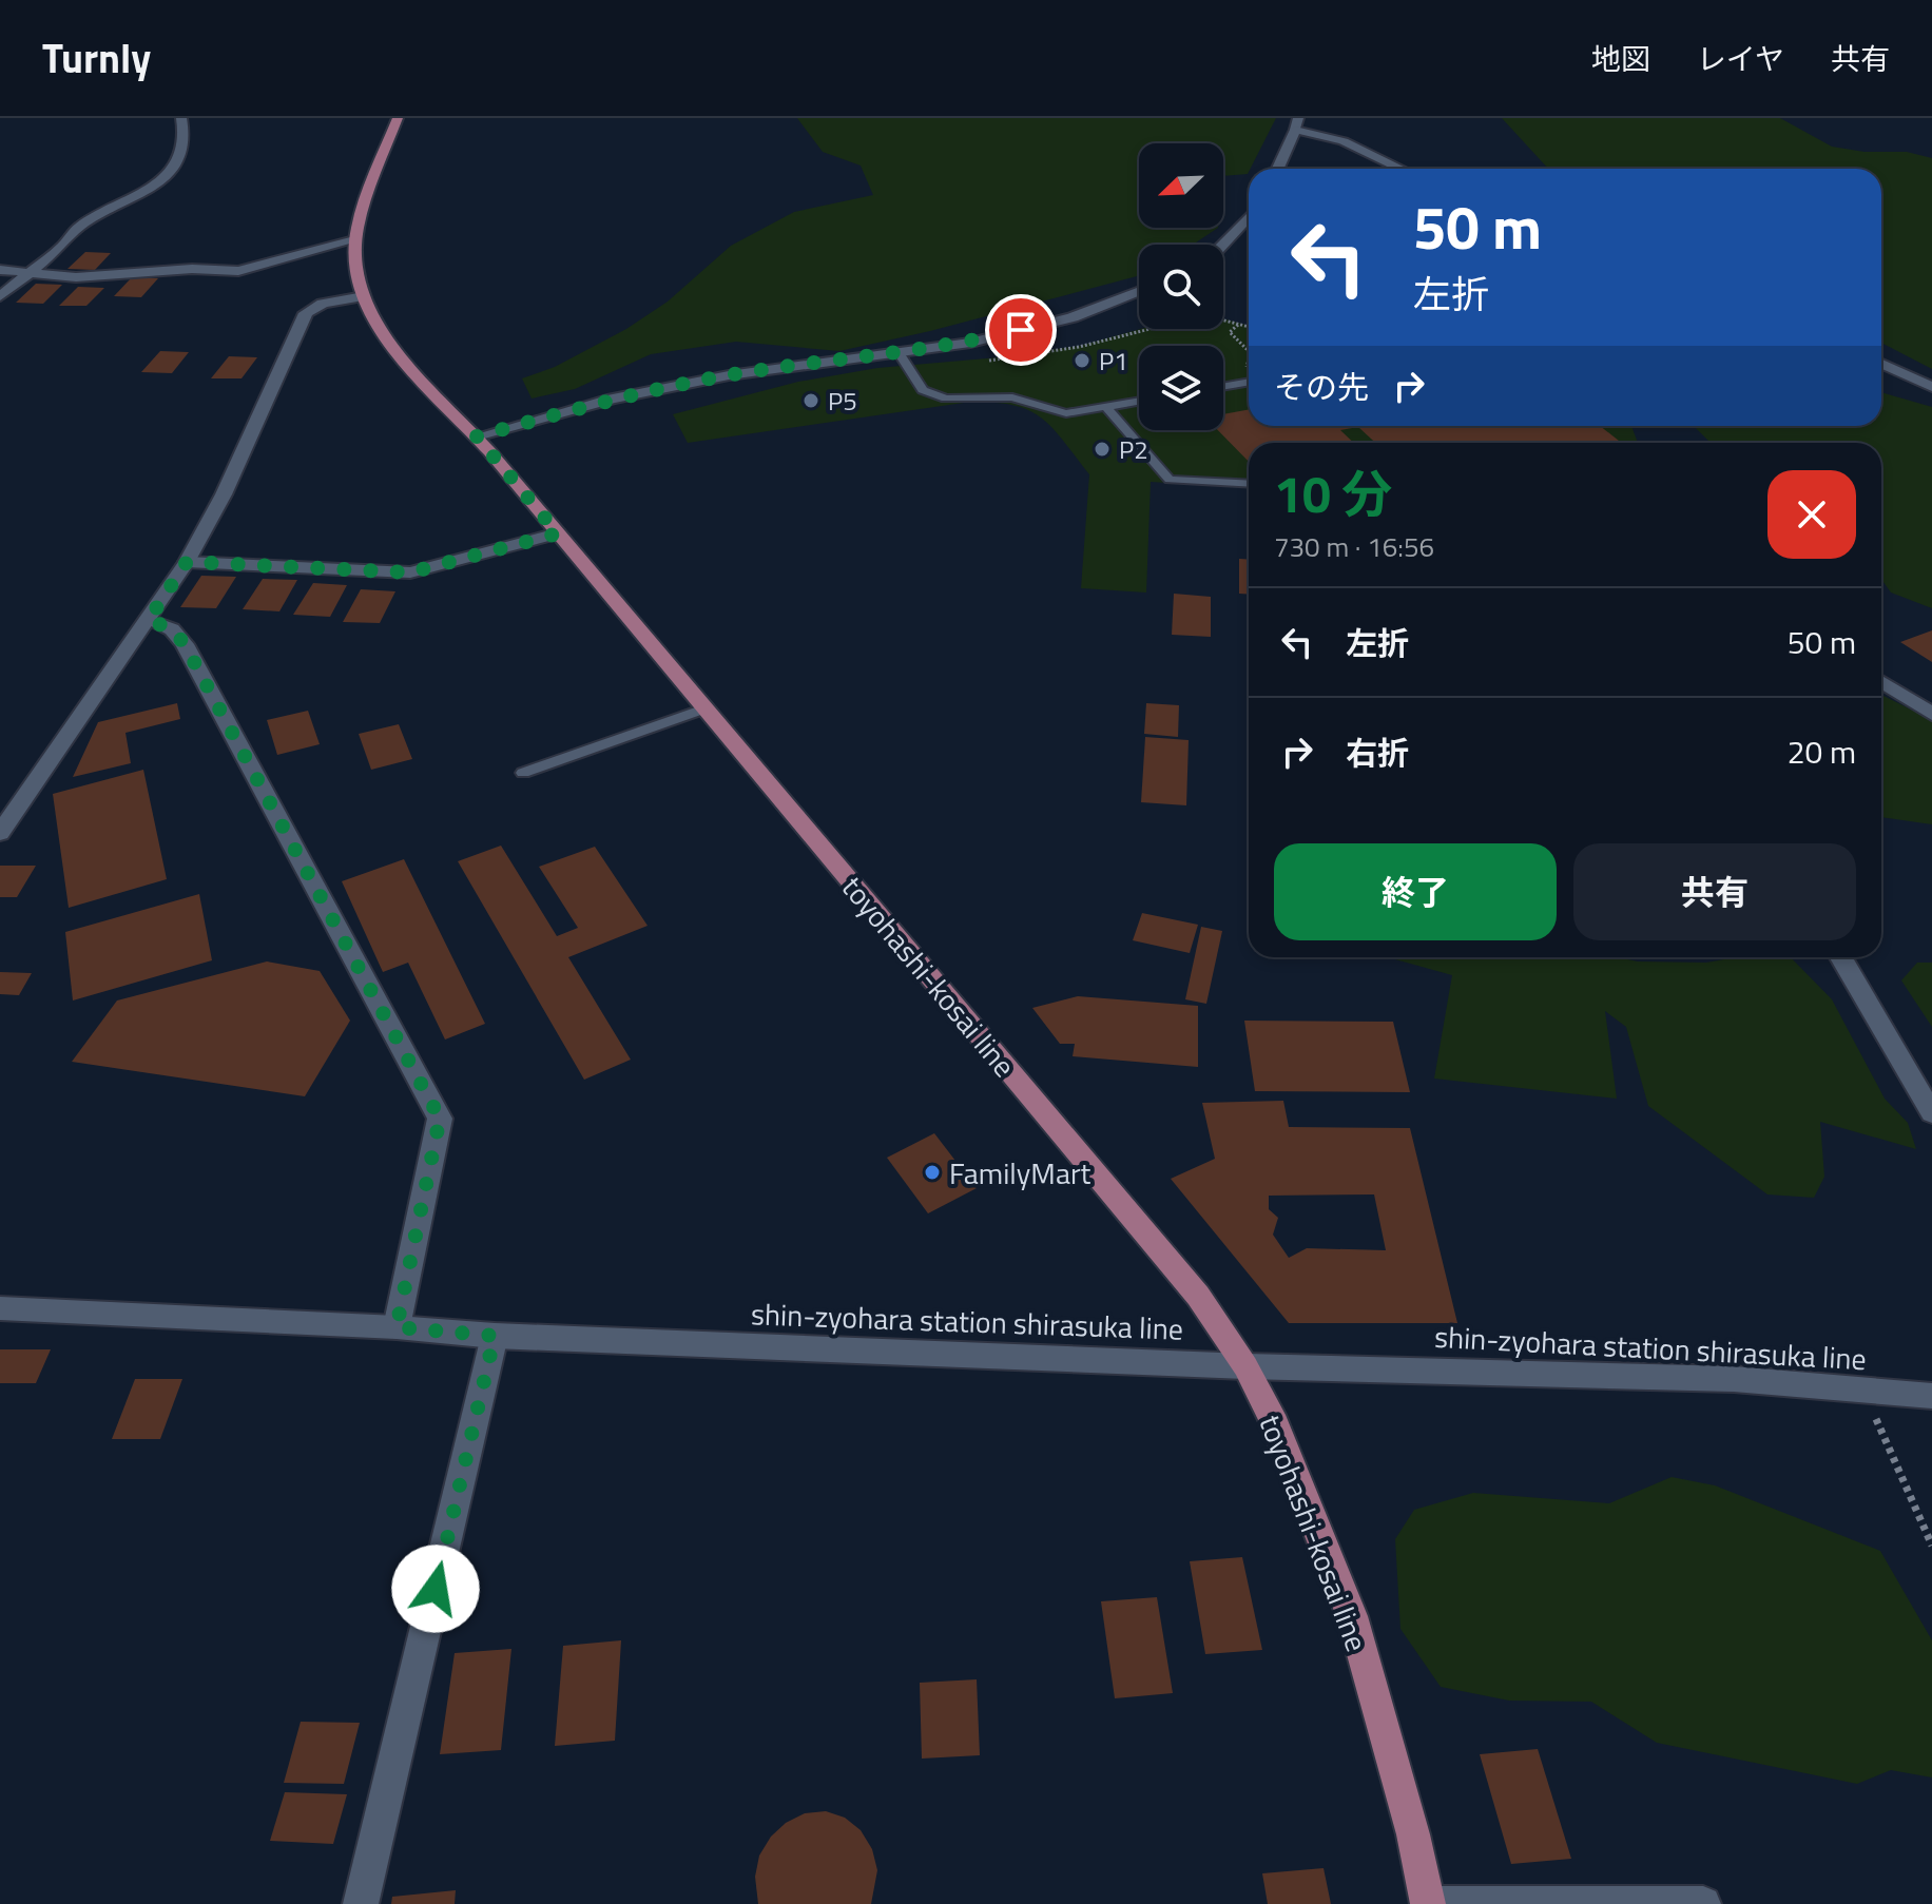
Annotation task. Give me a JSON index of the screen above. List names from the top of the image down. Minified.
{"streets":{"main road":["toyohashi-kosai line"],"street":["shin-zyohara station shirasuka line"]},"crossings":[["toyohashi-kosai line","shin-zyohara station shirasuka line"]],"places":["P1","P5","P2","FamilyMart"],"north":"bottom left","page":{"header":"Turnly","nav":["地図","レイヤ","共有"],"turn":["50 m","左折"],"then":"その先","heading":["10 分","730 m · 16:56"],"list":[{"name":"左折","value":"50 m"},{"name":"右折","value":"20 m"}],"buttons":["終了","共有"]}}
